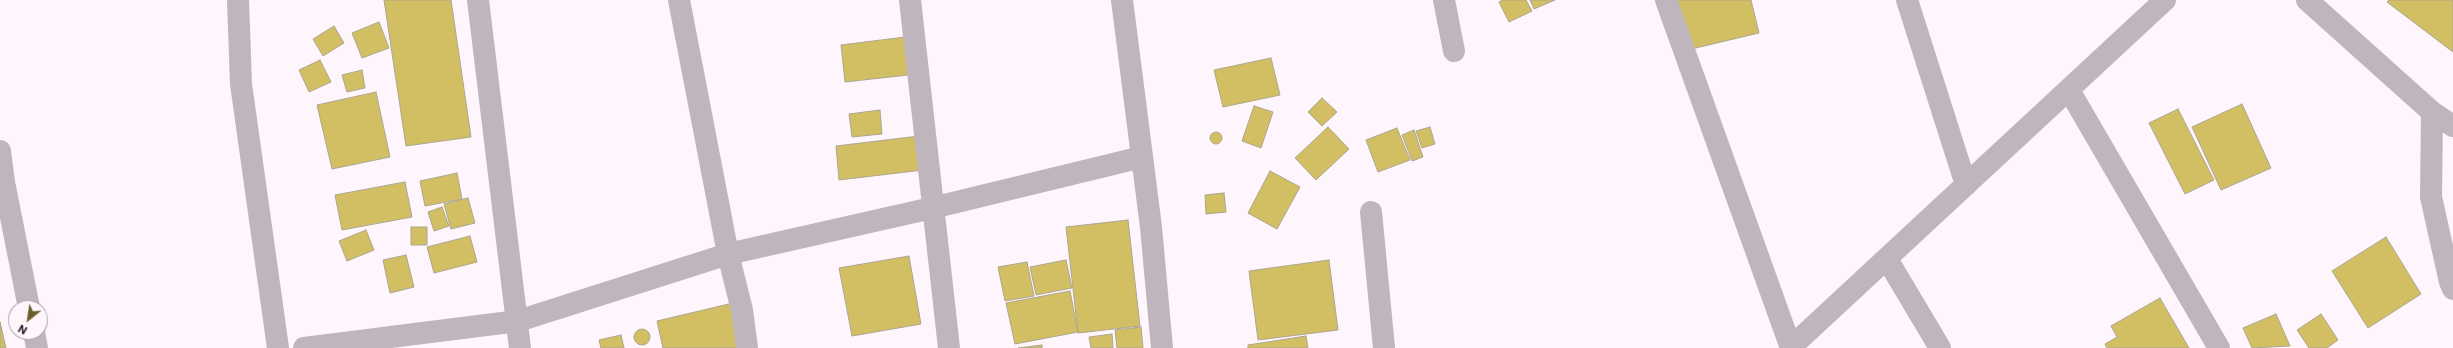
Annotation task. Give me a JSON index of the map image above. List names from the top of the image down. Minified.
{"north":"bottom left"}
